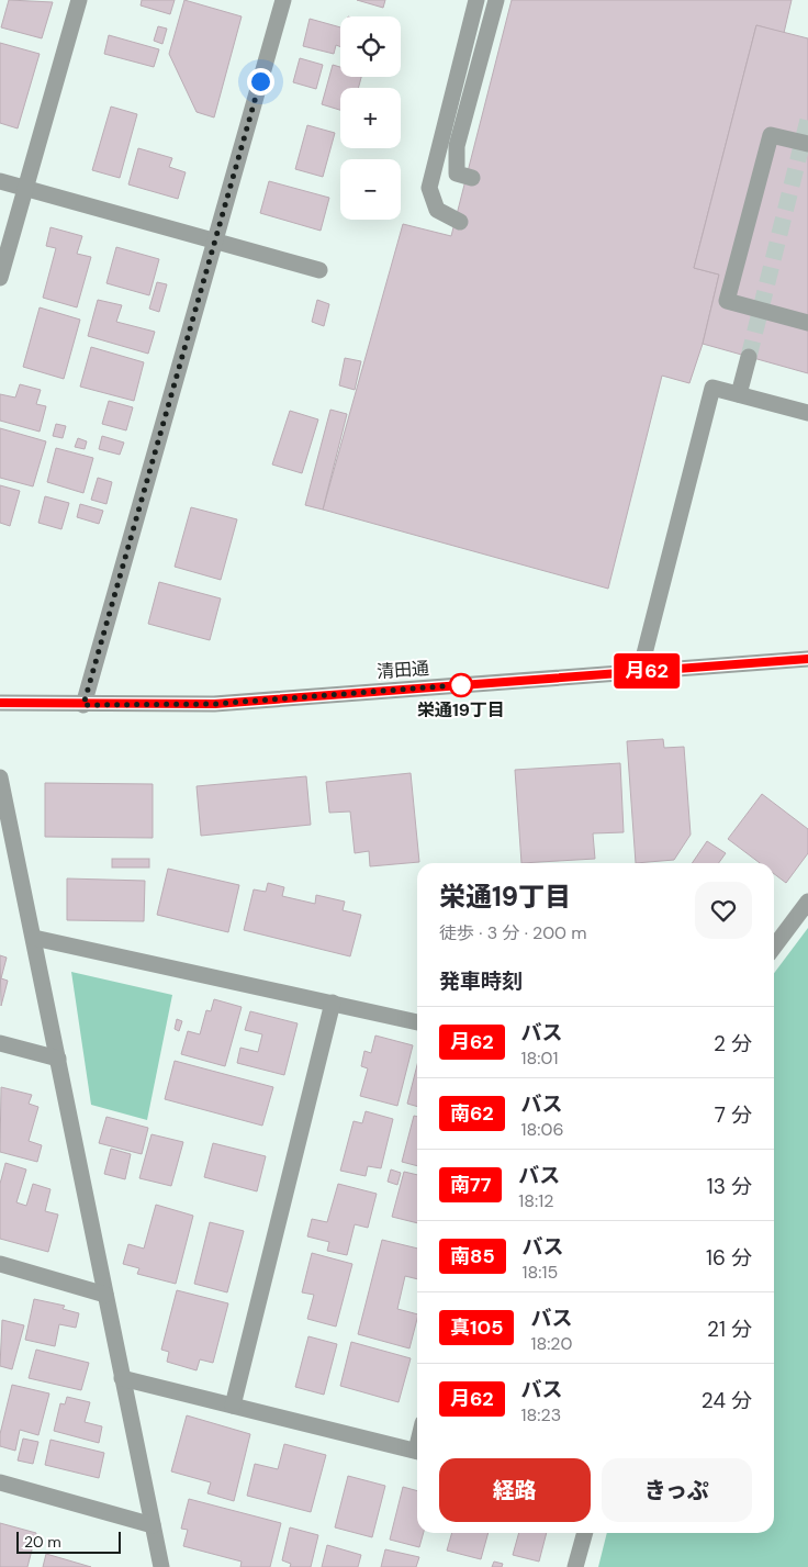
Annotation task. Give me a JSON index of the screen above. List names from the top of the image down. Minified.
{"streets":{"street":["清田通"]},"places":["栄通19丁目"],"lines":["bus line 月62"],"scale_bar":"20 m","page":{"on_map":"月62","map_buttons":["+","−"],"heading":[["栄通19丁目","徒歩 · 3 分 · 200 m"],"発車時刻"],"list":[{"mark":"月62","name":"バス","note":"18:01","value":"2 分"},{"mark":"南62","name":"バス","note":"18:06","value":"7 分"},{"mark":"南77","name":"バス","note":"18:12","value":"13 分"},{"mark":"南85","name":"バス","note":"18:15","value":"16 分"},{"mark":"真105","name":"バス","note":"18:20","value":"21 分"},{"mark":"月62","name":"バス","note":"18:23","value":"24 分"}],"buttons":["経路","きっぷ"],"scale":"20 m"}}
